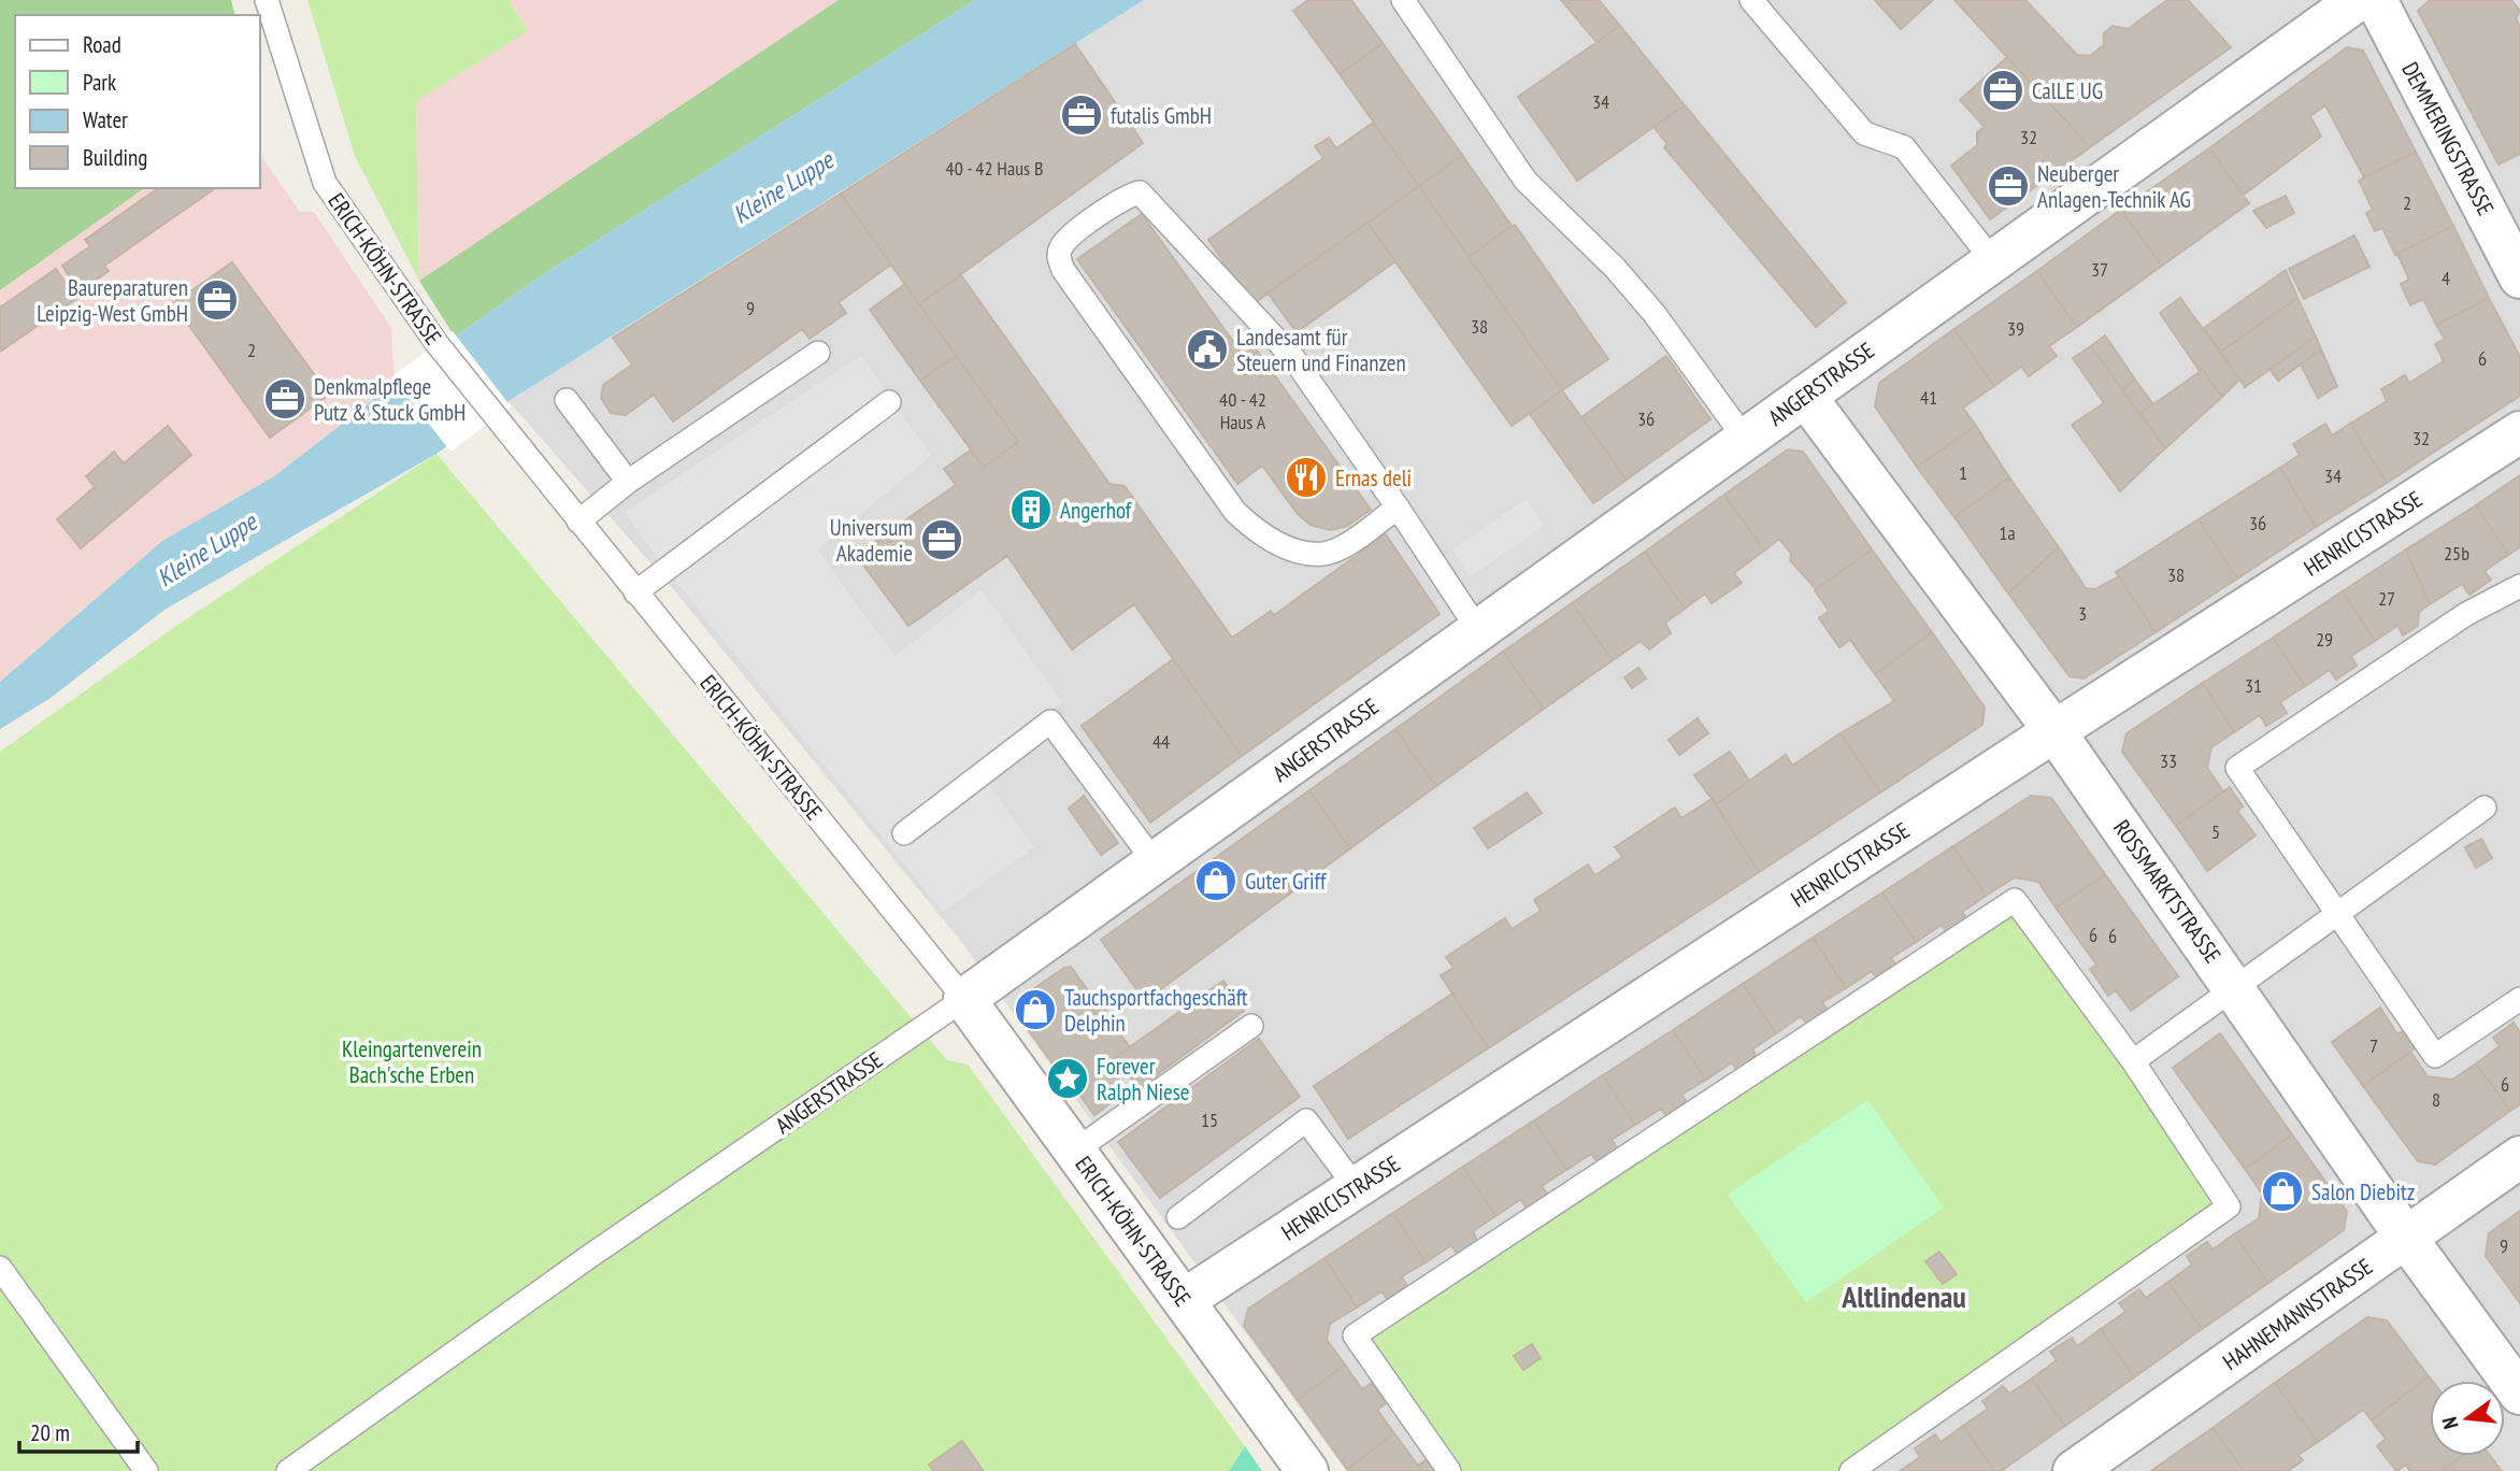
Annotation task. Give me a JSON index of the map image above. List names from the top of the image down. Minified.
{"streets":{"street":["DEMMERINGSTRASSE","ERICH-KÖHN-STRASSE","ANGERSTRASSE","HENRICISTRASSE","ROSSMARKTSTRASSE","HAHNEMANNSTRASSE"]},"crossings":[["ERICH-KÖHN-STRASSE","ANGERSTRASSE"],["ERICH-KÖHN-STRASSE","HENRICISTRASSE"],["ANGERSTRASSE","ROSSMARKTSTRASSE"],["HENRICISTRASSE","ROSSMARKTSTRASSE"],["ROSSMARKTSTRASSE","HAHNEMANNSTRASSE"]],"districts":["Altlindenau"],"water":["Kleine Luppe"],"parks":["Kleingartenverein Bach'sche Erben"],"places":{"office":["CalLE UG","futalis GmbH","Neuberger Anlagen-Technik AG","Baureparaturen Leipzig-West GmbH","Denkmalpflege Putz & Stuck GmbH","Universum Akademie"],"public building":["Landesamt für Steuern und Finanzen"],"restaurant":["Ernas deli"],"building":["Angerhof"],"shop":["Guter Griff","Tauchsportfachgeschäft Delphin","Salon Diebitz"],"place":["Forever Ralph Niese"]},"house_numbers":["34","32","40 - 42 Haus B","2","37","4","9","38","39","2","6","41","40 - 42 Haus A","36","32","1","34","36","1a","25b","38","27","3","29","31","44","33","5","6","6","7","6","8","15","9"],"legend":["Road","Park","Water","Building"],"scale_bar":"20 m","north":"left"}
